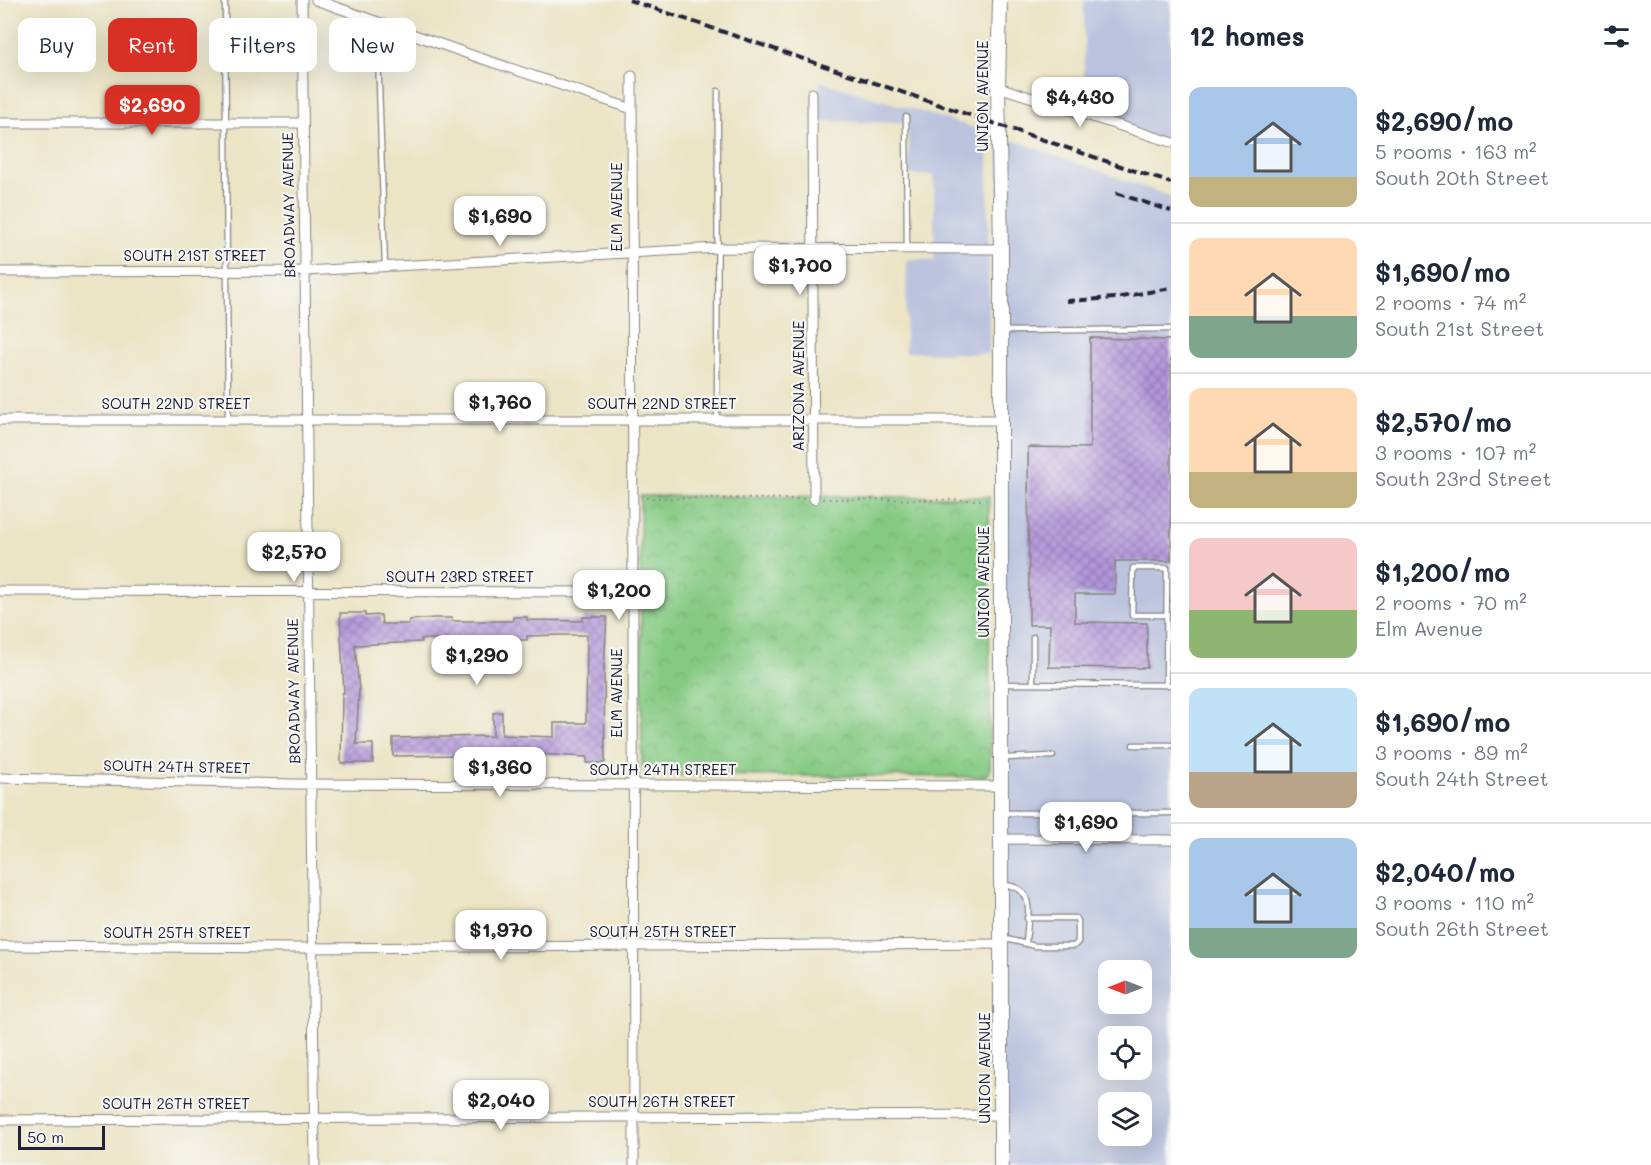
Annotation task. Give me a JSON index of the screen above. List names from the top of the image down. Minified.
{"streets":{"street":["UNION AVENUE","BROADWAY AVENUE","ELM AVENUE","SOUTH 21ST STREET","ARIZONA AVENUE","SOUTH 22ND STREET","SOUTH 23RD STREET","SOUTH 24TH STREET","SOUTH 25TH STREET","SOUTH 26TH STREET"]},"crossings":[["UNION AVENUE","SOUTH 21ST STREET"],["UNION AVENUE","SOUTH 22ND STREET"],["UNION AVENUE","SOUTH 24TH STREET"],["UNION AVENUE","SOUTH 25TH STREET"],["UNION AVENUE","SOUTH 26TH STREET"],["BROADWAY AVENUE","SOUTH 21ST STREET"],["BROADWAY AVENUE","SOUTH 22ND STREET"],["BROADWAY AVENUE","SOUTH 23RD STREET"],["BROADWAY AVENUE","SOUTH 24TH STREET"],["BROADWAY AVENUE","SOUTH 25TH STREET"],["BROADWAY AVENUE","SOUTH 26TH STREET"],["ELM AVENUE","SOUTH 21ST STREET"],["ELM AVENUE","SOUTH 22ND STREET"],["ELM AVENUE","SOUTH 23RD STREET"],["ELM AVENUE","SOUTH 24TH STREET"],["ELM AVENUE","SOUTH 25TH STREET"],["ELM AVENUE","SOUTH 26TH STREET"],["SOUTH 21ST STREET","ARIZONA AVENUE"],["ARIZONA AVENUE","SOUTH 22ND STREET"]],"scale_bar":"50 m","north":"left","page":{"heading":"12 homes","chip":["Buy","Rent","Filters","New"],"list":[{"name":"$2,690/mo","note":"5 rooms · 163 m² · South 20th Street"},{"name":"$1,690/mo","note":"2 rooms · 74 m² · South 21st Street"},{"name":"$2,570/mo","note":"3 rooms · 107 m² · South 23rd Street"},{"name":"$1,200/mo","note":"2 rooms · 70 m² · Elm Avenue"},{"name":"$1,690/mo","note":"3 rooms · 89 m² · South 24th Street"},{"name":"$2,040/mo","note":"3 rooms · 110 m² · South 26th Street"}],"price":["$4,430","$2,690","$1,690","$1,700","$1,760","$2,570","$1,200","$1,290","$1,360","$1,690","$1,970","$2,040"],"scale":"50 m"}}
